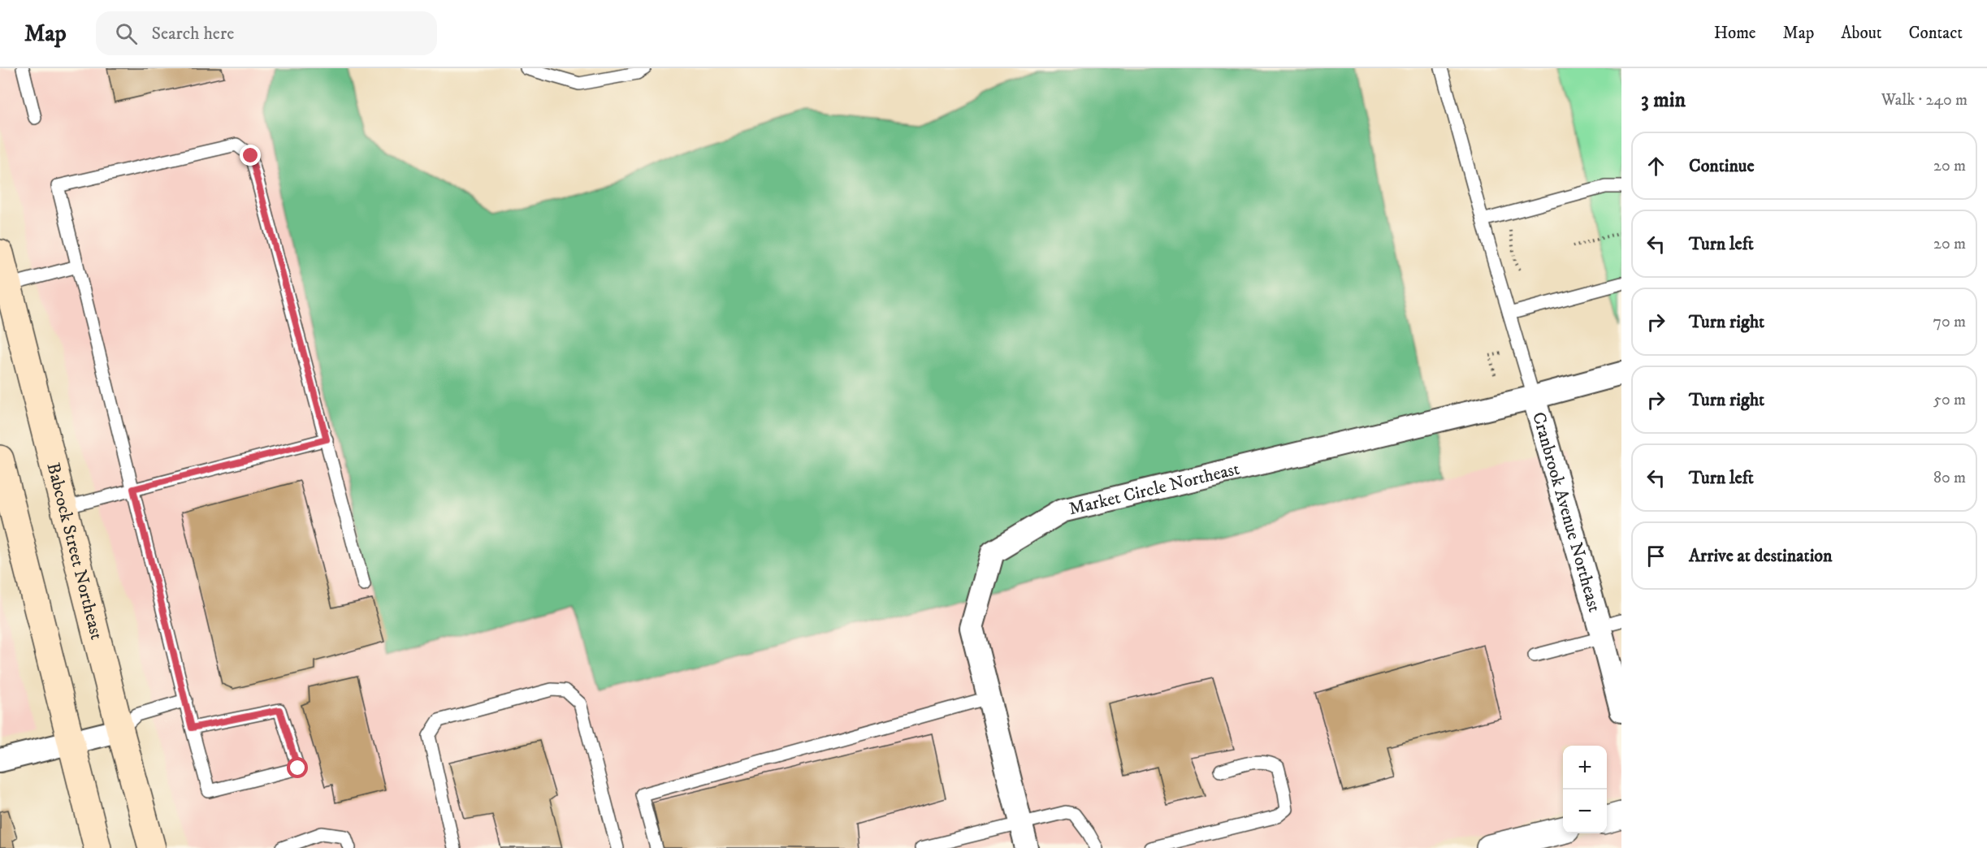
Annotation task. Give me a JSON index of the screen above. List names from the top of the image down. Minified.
{"streets":{"main road":["Babcock Street Northeast"],"street":["Market Circle Northeast","Cranbrook Avenue Northeast"]},"crossings":[["Market Circle Northeast","Cranbrook Avenue Northeast"]],"page":{"header":"Map","search":"Search here","nav":["Home","Map","About","Contact"],"heading":["3 min","Walk · 240 m"],"list":[["Continue","20 m"],["Turn left","20 m"],["Turn right","70 m"],["Turn right","50 m"],["Turn left","80 m"],"Arrive at destination"],"map_buttons":["+","−"]}}
